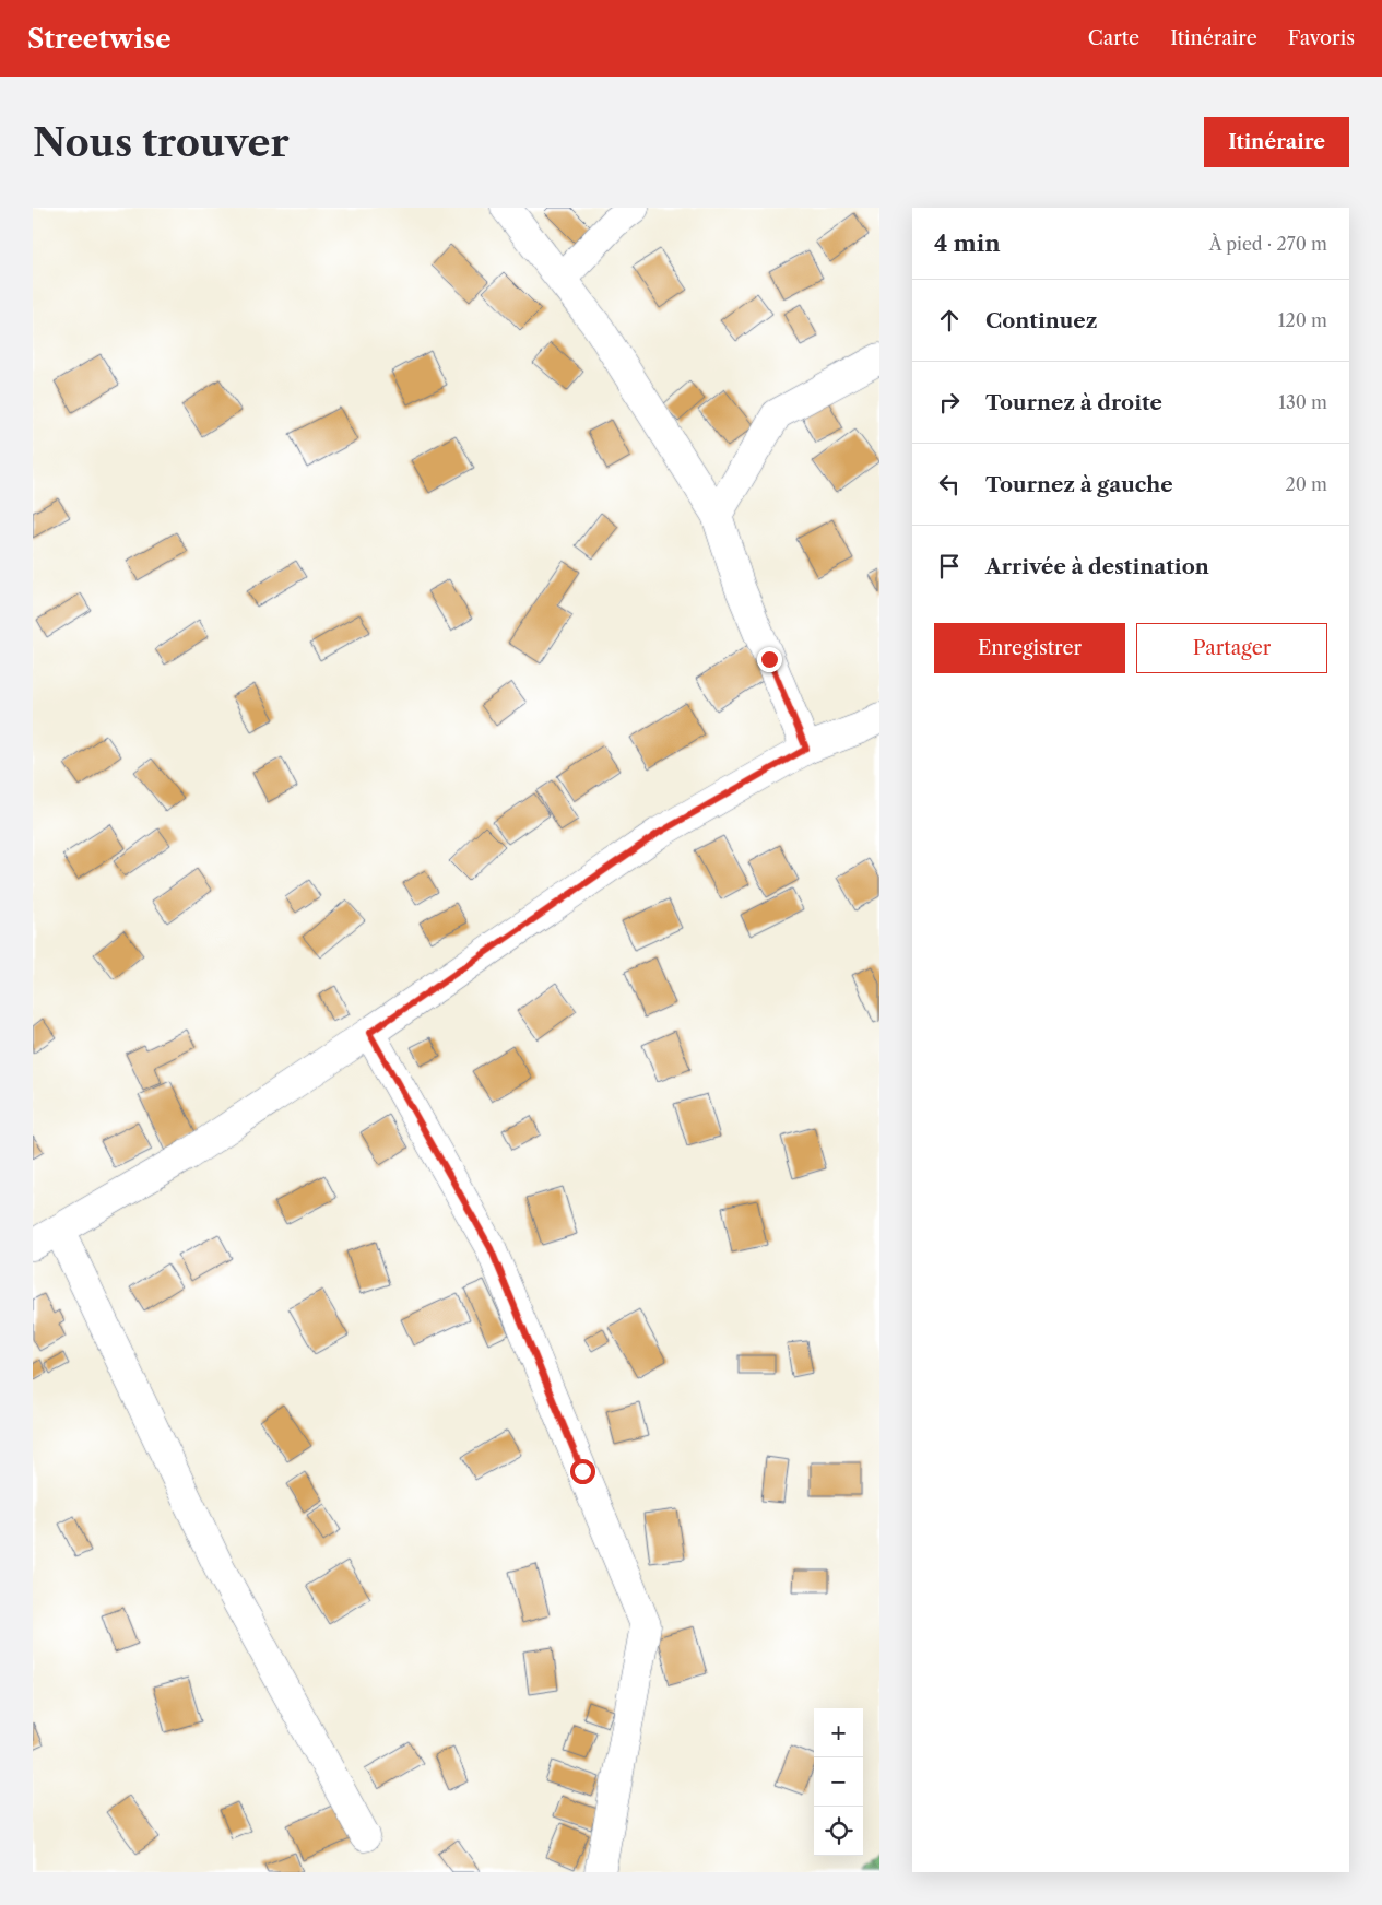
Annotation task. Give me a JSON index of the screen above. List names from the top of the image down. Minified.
{"page":{"header":"Streetwise","nav":["Carte","Itinéraire","Favoris"],"buttons":["Itinéraire",["Enregistrer","Partager"]],"title":"Nous trouver","heading":["4 min","À pied · 270 m"],"list":[["Continuez","120 m"],["Tournez à droite","130 m"],["Tournez à gauche","20 m"],"Arrivée à destination"],"map_buttons":["+","−"]}}
